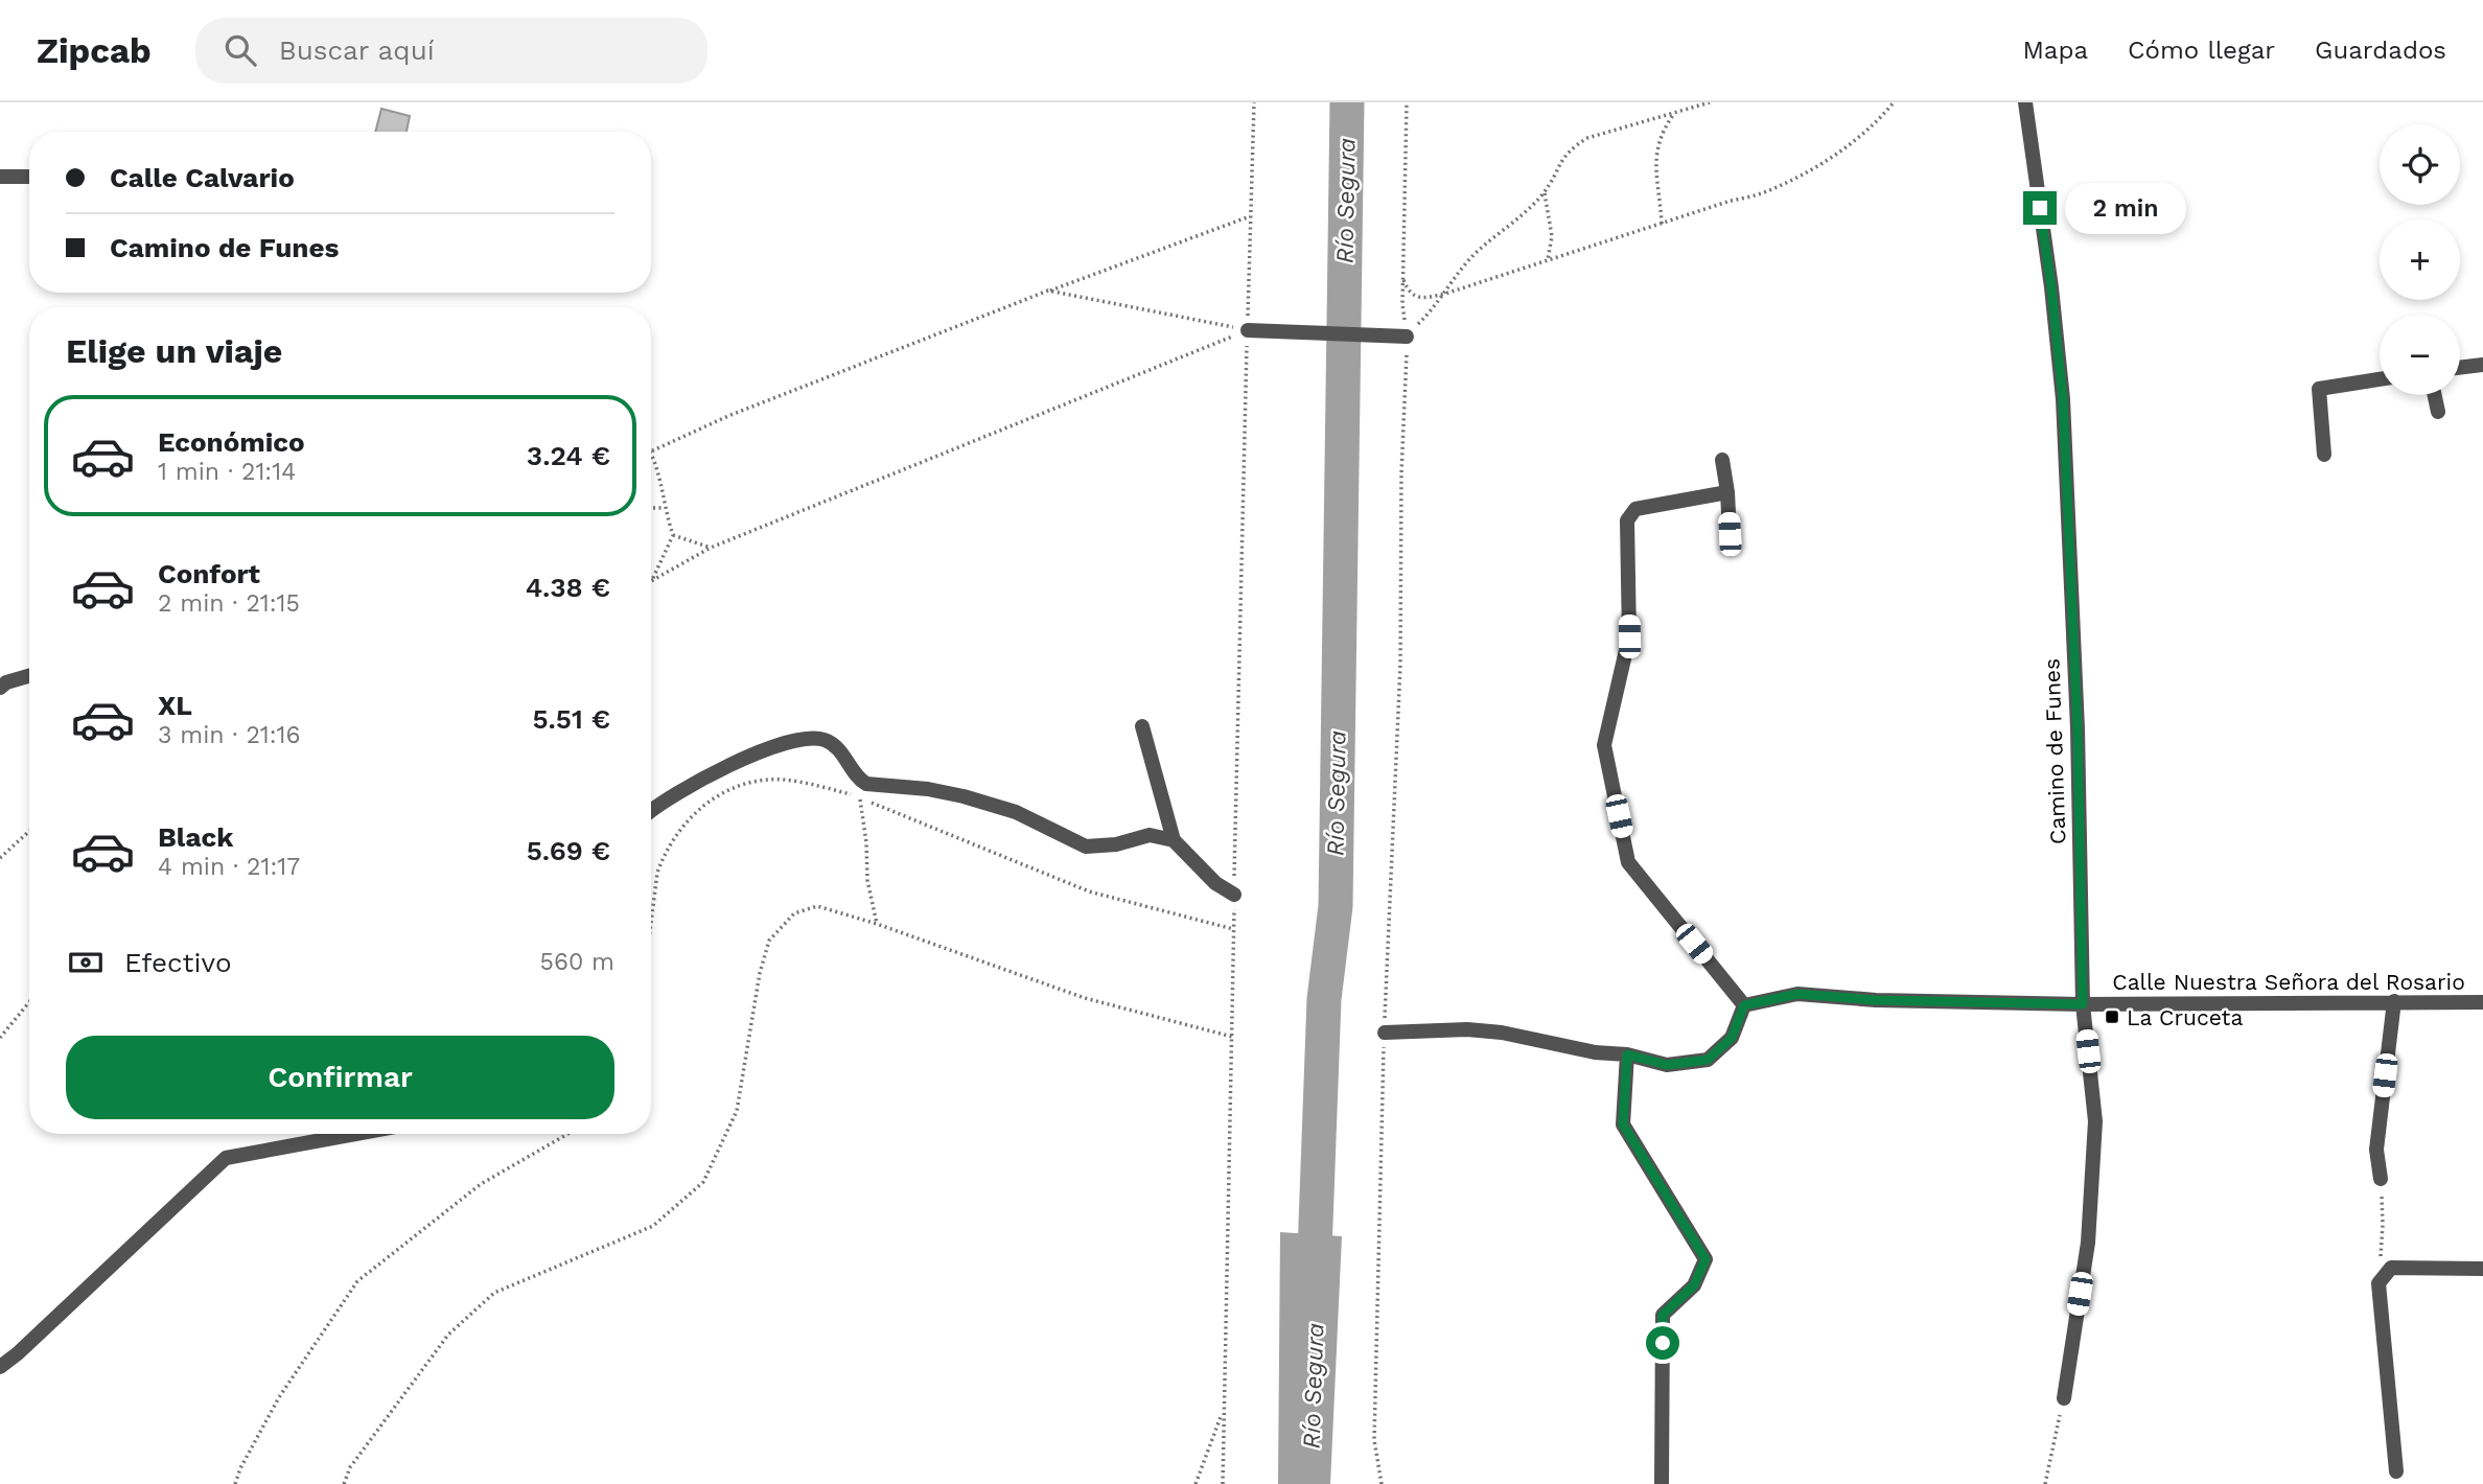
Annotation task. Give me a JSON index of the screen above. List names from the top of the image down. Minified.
{"streets":{"street":["Camino de Funes","Calle Nuestra Señora del Rosario"]},"crossings":[["Camino de Funes","Calle Nuestra Señora del Rosario"]],"water":["Río Segura"],"places":{"transit":["La Cruceta"]},"page":{"header":"Zipcab","search":"Buscar aquí","nav":["Mapa","Cómo llegar","Guardados"],"map_buttons":["+","−"],"banner":["Calle Calvario","Camino de Funes"],"bubble":"2 min","heading":"Elige un viaje","list":[{"name":"Económico","note":"1 min · 21:14","value":"3.24 €"},{"name":"Confort","note":"2 min · 21:15","value":"4.38 €"},{"name":"XL","note":"3 min · 21:16","value":"5.51 €"},{"name":"Black","note":"4 min · 21:17","value":"5.69 €"}],"pay":["Efectivo","560 m"],"buttons":"Confirmar"}}
